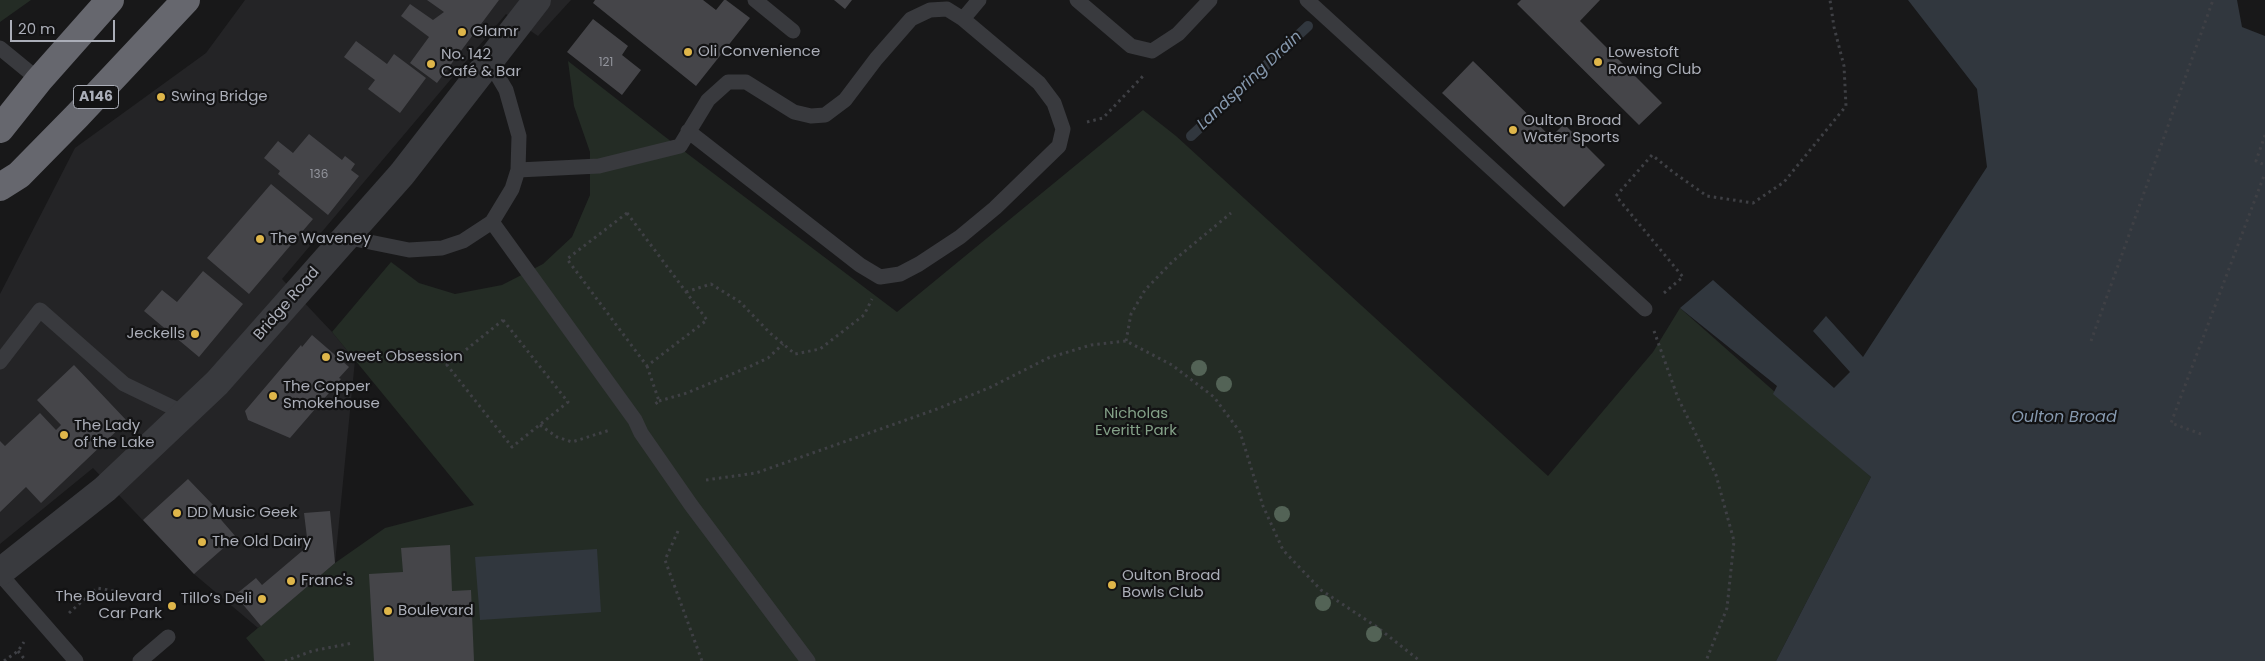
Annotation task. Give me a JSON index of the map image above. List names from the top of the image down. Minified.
{"streets":{"highway":["A146"],"street":["Bridge Road"]},"water":["Landspring Drain","Oulton Broad"],"parks":["Nicholas Everitt Park"],"places":["Glamr","Oli Convenience","Lowestoft Rowing Club","No. 142 Café & Bar","Swing Bridge","Oulton Broad Water Sports","The Waveney","Jeckells","Sweet Obsession","The Copper Smokehouse","The Lady of the Lake","DD Music Geek","The Old Dairy","Franc's","Oulton Broad Bowls Club","Tillo’s Deli","The Boulevard Car Park","Boulevard"],"house_numbers":["121","136"],"scale_bar":"20 m"}
